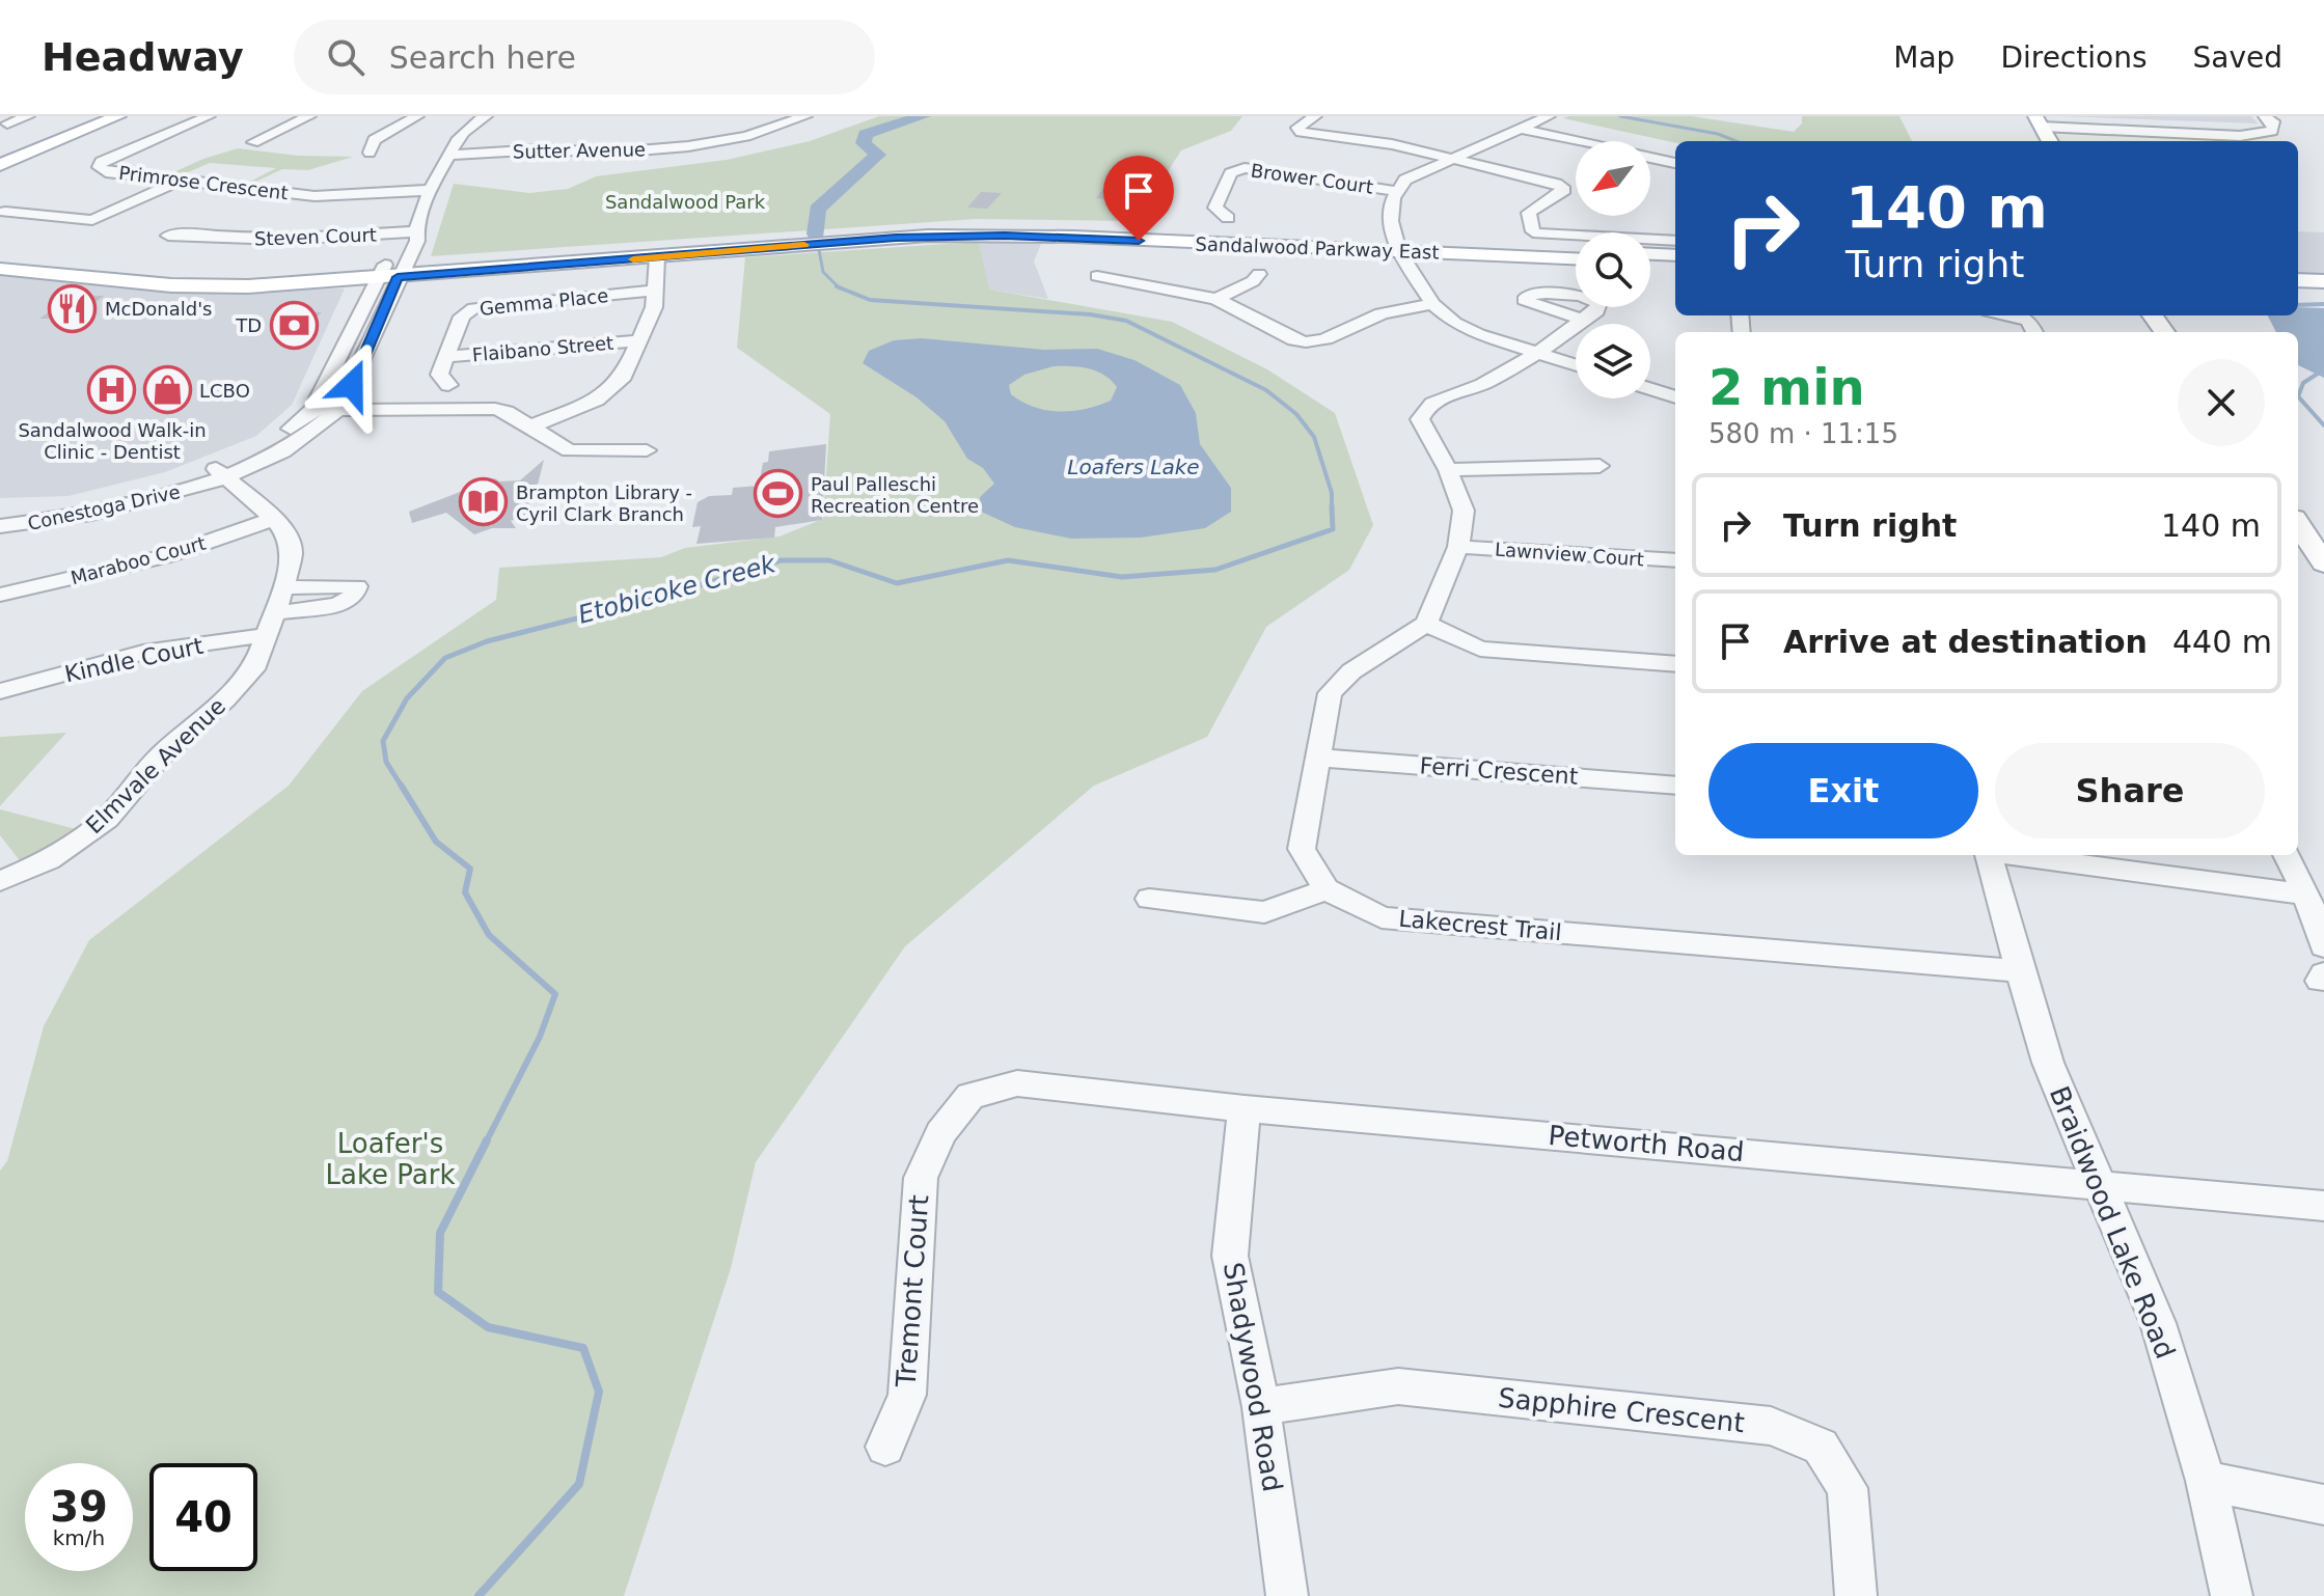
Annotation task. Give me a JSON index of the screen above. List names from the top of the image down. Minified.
{"streets":{"main road":["Sandalwood Parkway East"],"street":["Sutter Avenue","Brower Court","Primrose Crescent","Steven Court","Gemma Place","Flaibano Street","Conestoga Drive","Lawnview Court","Maraboo Court","Kindle Court","Elmvale Avenue","Ferri Crescent","Lakecrest Trail","Petworth Road","Braidwood Lake Road","Tremont Court","Shadywood Road","Sapphire Crescent"]},"crossings":[["Sutter Avenue","Conestoga Drive"],["Primrose Crescent","Conestoga Drive"],["Steven Court","Conestoga Drive"],["Sandalwood Parkway East","Conestoga Drive"],["Gemma Place","Flaibano Street"],["Conestoga Drive","Elmvale Avenue"],["Maraboo Court","Elmvale Avenue"],["Kindle Court","Elmvale Avenue"],["Lakecrest Trail","Braidwood Lake Road"],["Petworth Road","Braidwood Lake Road"],["Petworth Road","Tremont Court"],["Petworth Road","Shadywood Road"],["Shadywood Road","Sapphire Crescent"]],"water":["Loafers Lake","Etobicoke Creek"],"parks":["Sandalwood Park","Loafer's Lake Park"],"places":{"restaurant":["McDonald's"],"bank":["TD"],"hospital":["Sandalwood Walk-in Clinic - Dentist"],"shop":["LCBO"],"sports":["Paul Palleschi Recreation Centre"],"library":["Brampton Library - Cyril Clark Branch"]},"north":"bottom left","page":{"header":"Headway","search":"Search here","nav":["Map","Directions","Saved"],"turn":["140 m","Turn right"],"heading":["2 min","580 m · 11:15"],"list":[{"name":"Turn right","value":"140 m"},{"name":"Arrive at destination","value":"440 m"}],"buttons":["Exit","Share"],"speed":"39 km/h","limit":"40"}}
